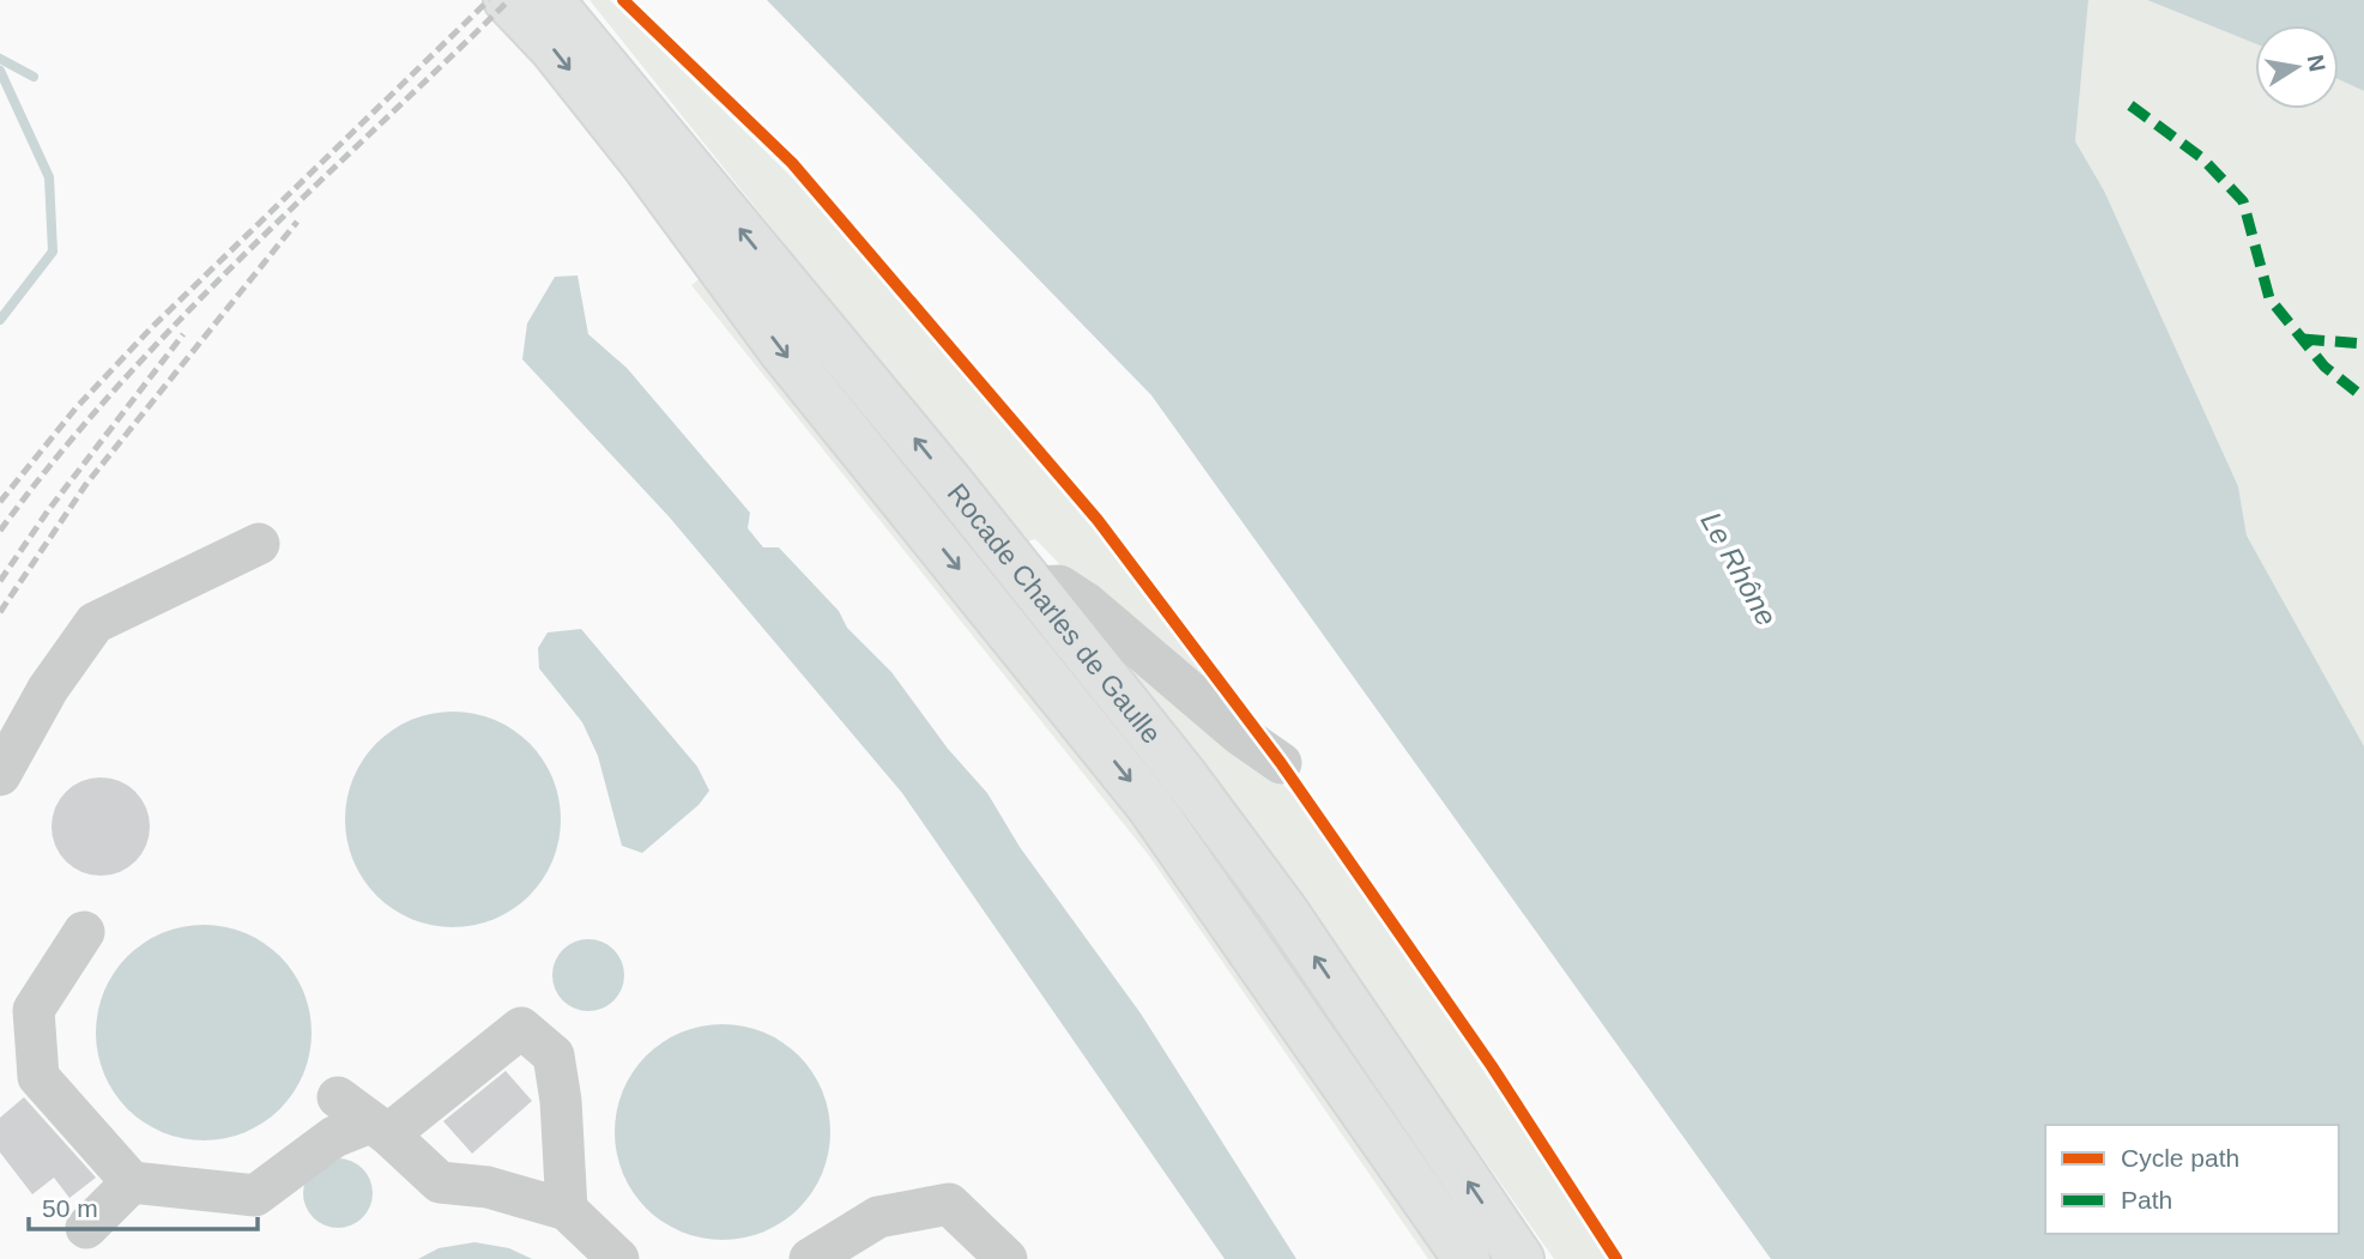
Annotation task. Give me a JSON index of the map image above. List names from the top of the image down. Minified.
{"streets":{"main road":["Rocade Charles de Gaulle"]},"water":["Le Rhône"],"legend":["Cycle path","Path"],"scale_bar":"50 m","north":"right"}
